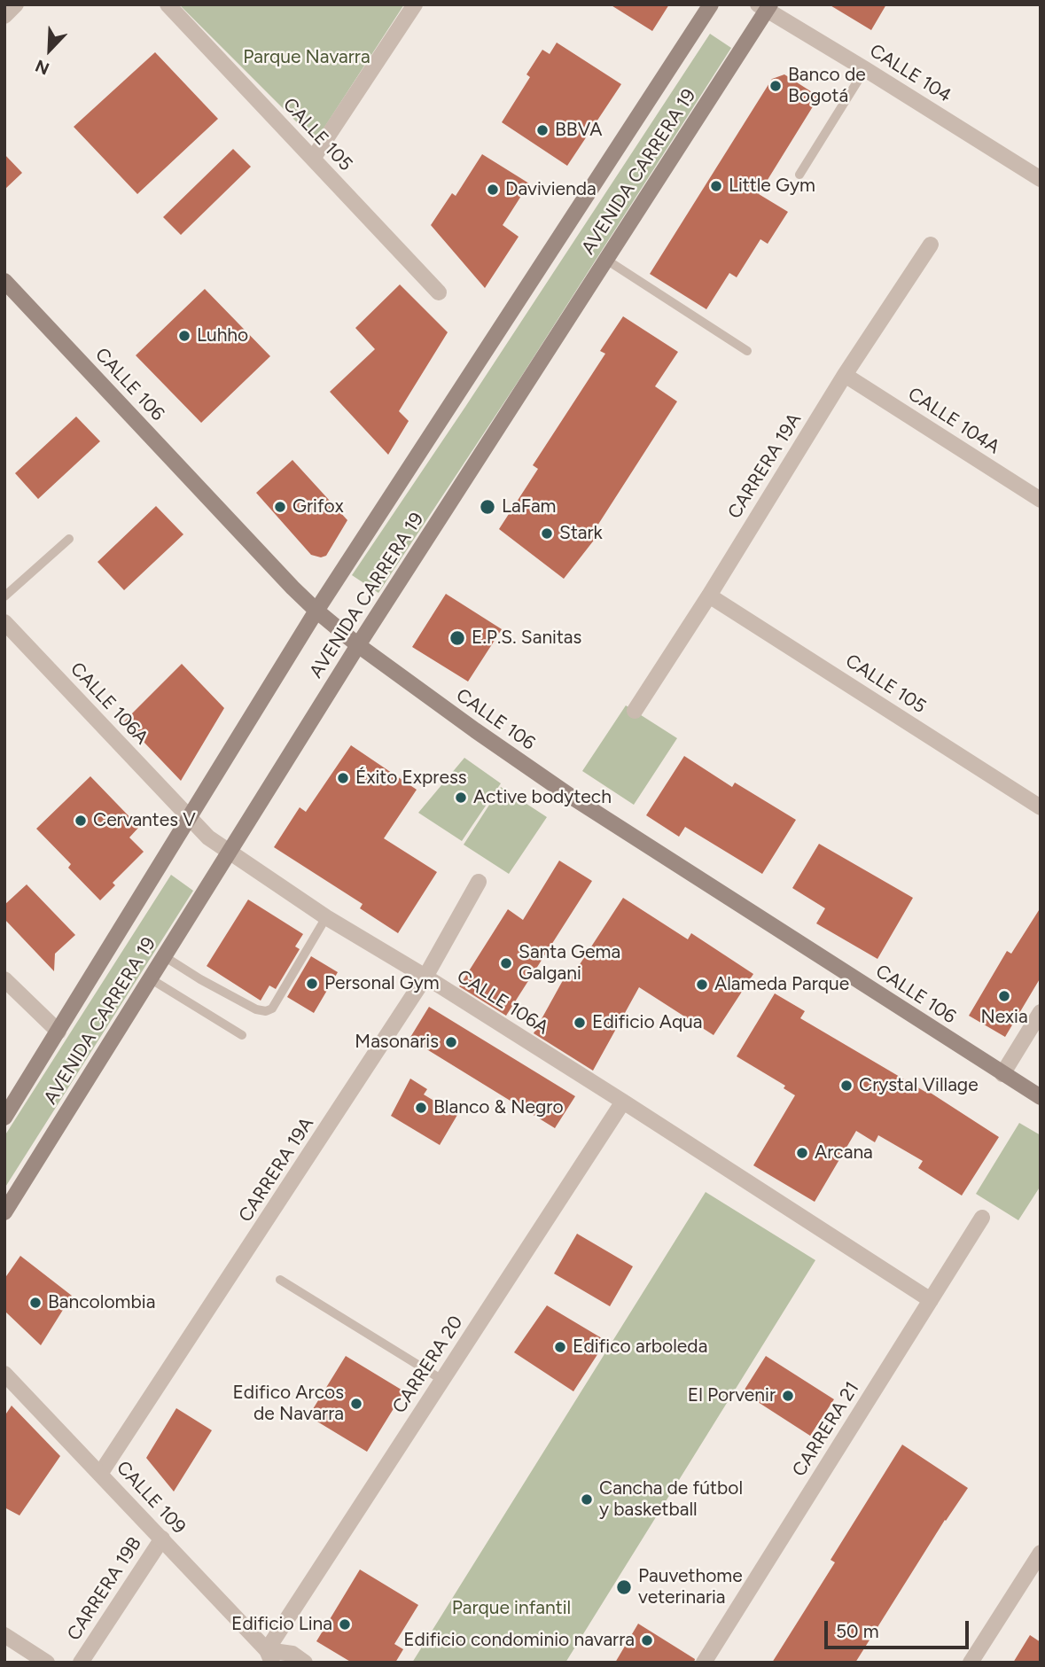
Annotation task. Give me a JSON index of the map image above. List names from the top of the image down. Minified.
{"streets":{"main road":["AVENIDA CARRERA 19","CALLE 106"],"street":["CALLE 104","CALLE 105","CALLE 104A","CARRERA 19A","CALLE 106A","CARRERA 20","CARRERA 21","CALLE 109","CARRERA 19B"]},"crossings":[["CALLE 104","AVENIDA CARRERA 19"],["CALLE 105","CARRERA 19A"],["AVENIDA CARRERA 19","CALLE 106"],["AVENIDA CARRERA 19","CALLE 106A"],["CALLE 104A","CARRERA 19A"],["CARRERA 19A","CALLE 106A"],["CARRERA 19A","CALLE 109"],["CALLE 106A","CARRERA 20"],["CALLE 106A","CARRERA 21"],["CARRERA 20","CALLE 109"],["CALLE 109","CARRERA 19B"]],"parks":["Parque Navarra","Parque infantil"],"places":["Banco de Bogotá","BBVA","Little Gym","Davivienda","Luhho","Grifox","LaFam","Stark","E.P.S. Sanitas","Éxito Express","Active bodytech","Cervantes V","Santa Gema Galgani","Personal Gym","Alameda Parque","Nexia","Edificio Aqua","Masonaris","Crystal Village","Blanco & Negro","Arcana","Bancolombia","Edifico arboleda","El Porvenir","Edifico Arcos de Navarra","Cancha de fútbol y basketball","Pauvethome veterinaria","Edificio Lina","Edificio condominio navarra"],"scale_bar":"50 m","north":"bottom left"}
